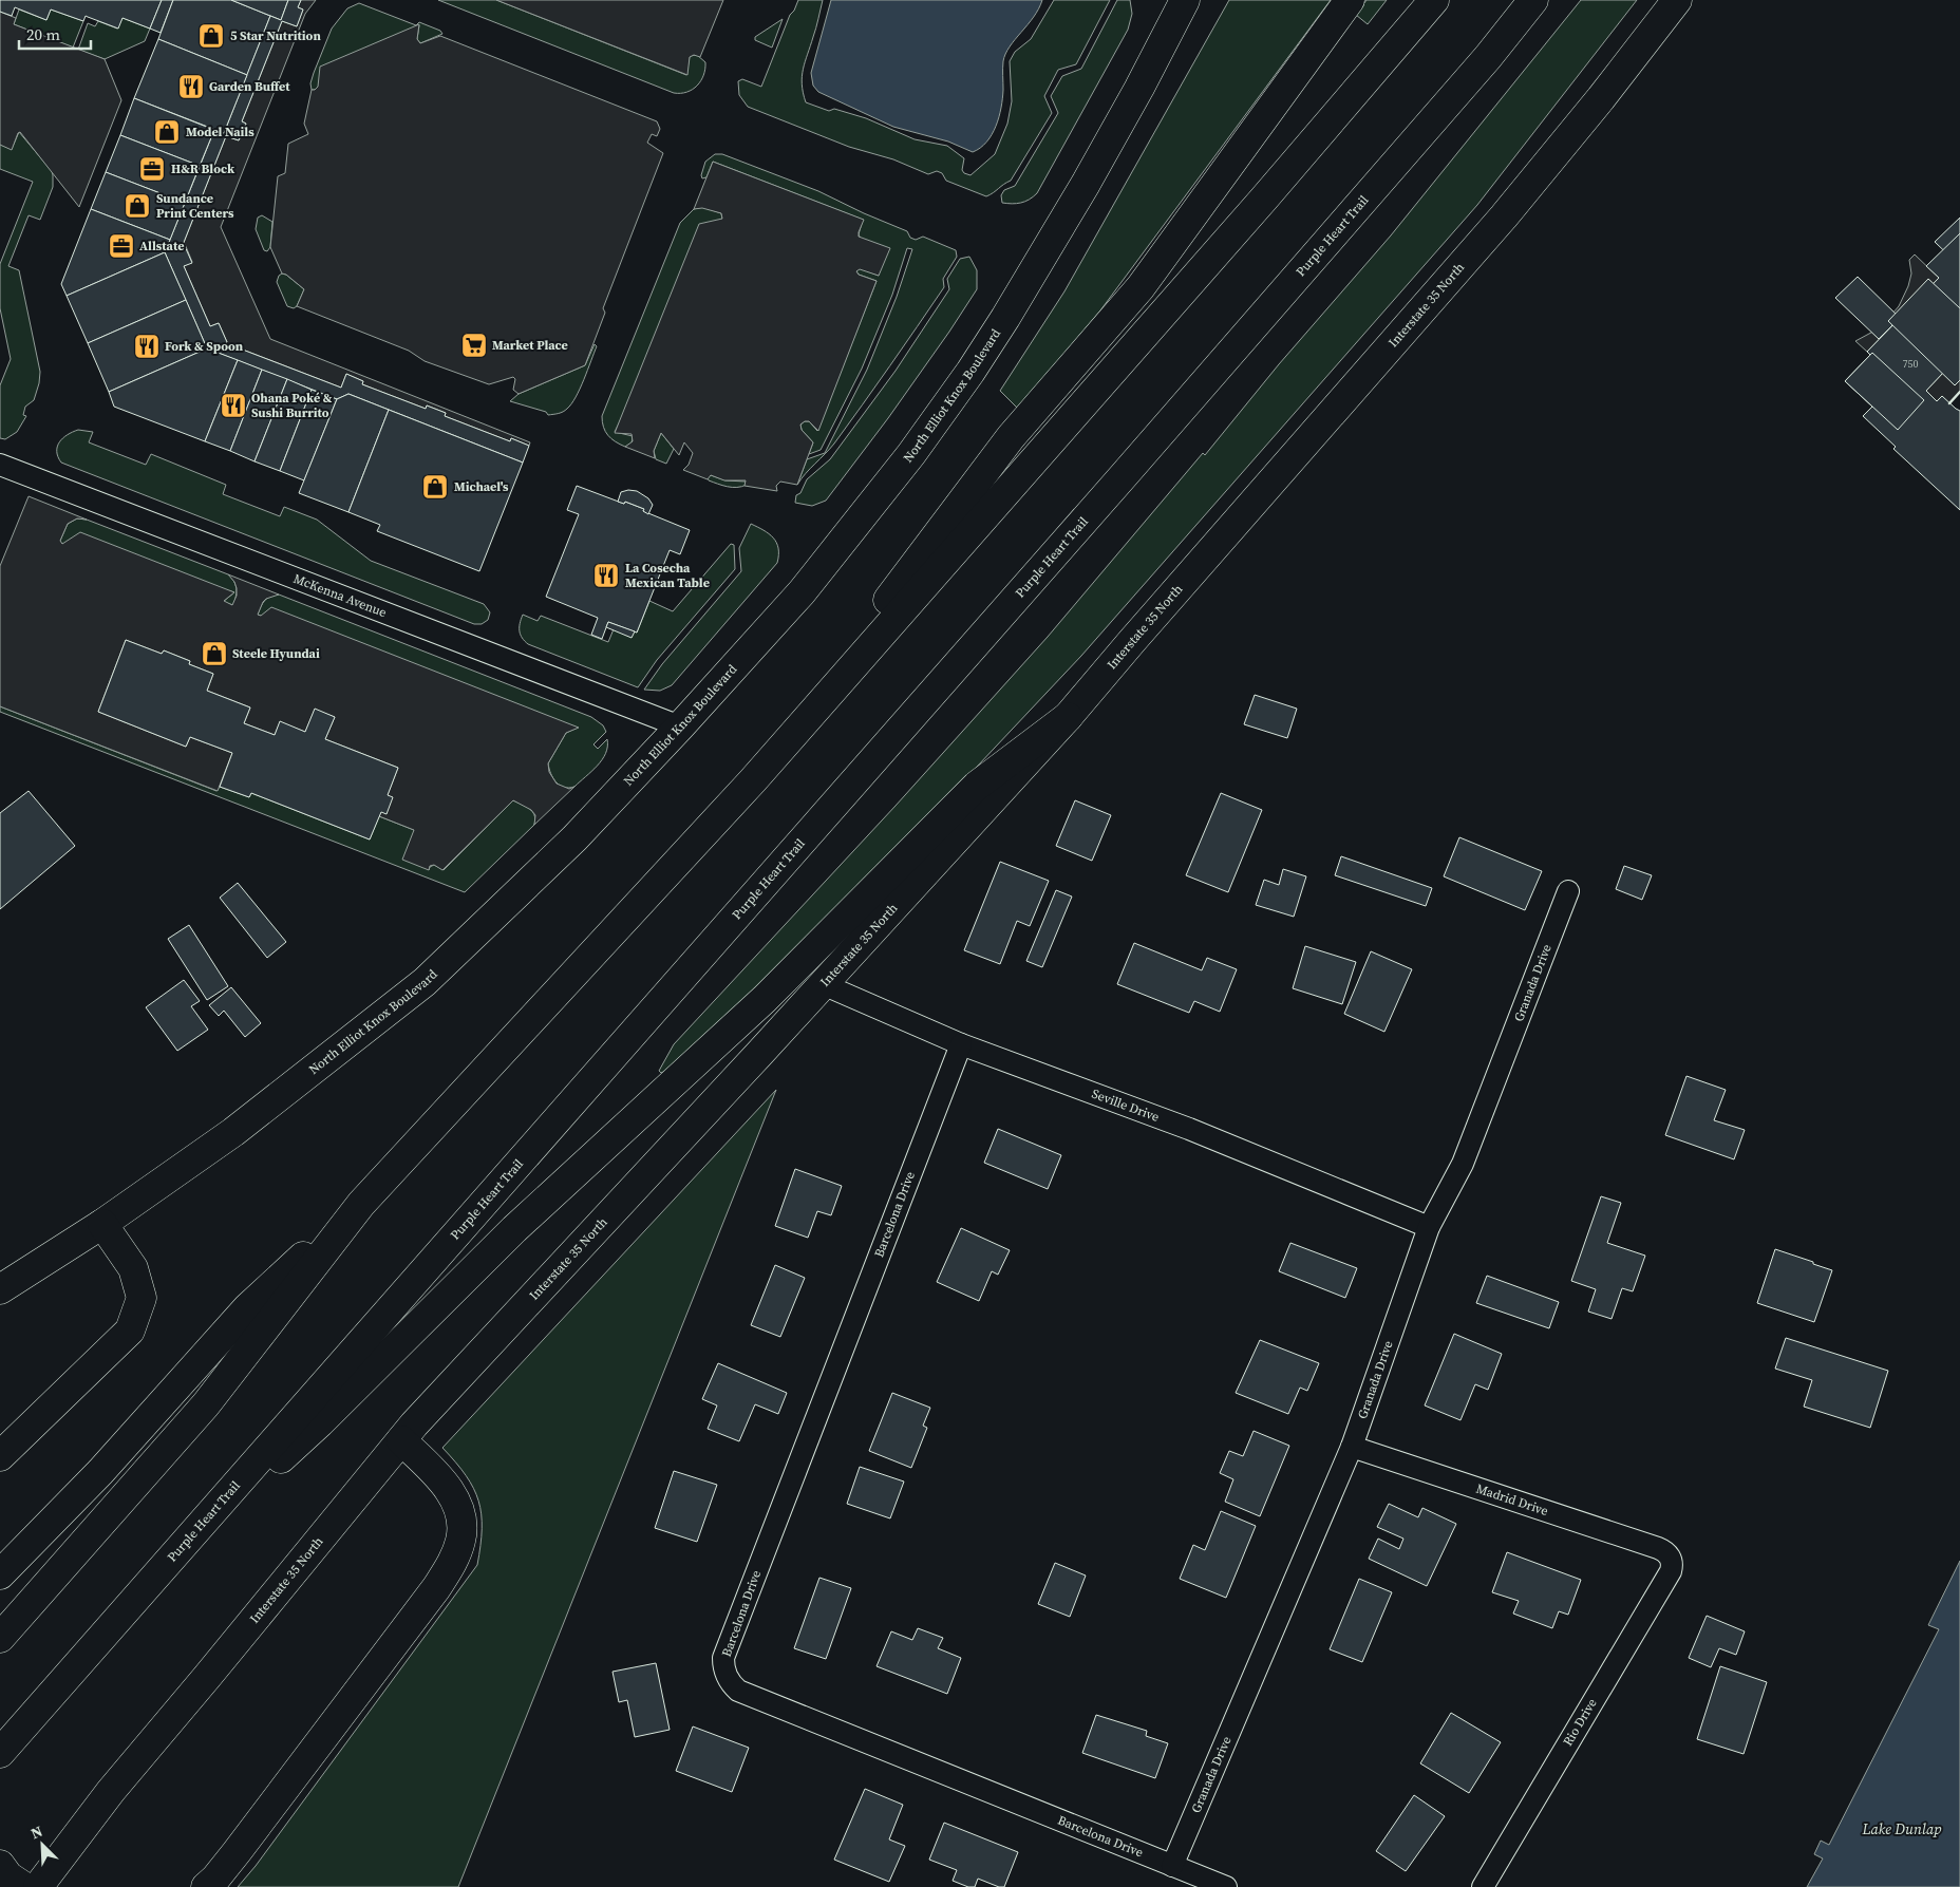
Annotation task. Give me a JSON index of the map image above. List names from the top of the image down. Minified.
{"streets":{"main road":["Purple Heart Trail","Interstate 35 North","North Elliot Knox Boulevard"],"street":["McKenna Avenue","Granada Drive","Seville Drive","Barcelona Drive","Madrid Drive","Rio Drive"]},"crossings":[["Interstate 35 North","Seville Drive"],["North Elliot Knox Boulevard","McKenna Avenue"],["Granada Drive","Seville Drive"],["Granada Drive","Barcelona Drive"],["Granada Drive","Madrid Drive"],["Seville Drive","Barcelona Drive"],["Madrid Drive","Rio Drive"]],"water":["Lake Dunlap"],"places":{"shop":["5 Star Nutrition","Model Nails","Sundance Print Centers","Michael's","Steele Hyundai"],"restaurant":["Garden Buffet","Fork & Spoon","Ohana Poké & Sushi Burrito","La Cosecha Mexican Table"],"office":["H&R Block","Allstate"],"supermarket":["Market Place"]},"house_numbers":["750"],"scale_bar":"20 m","north":"top left"}
